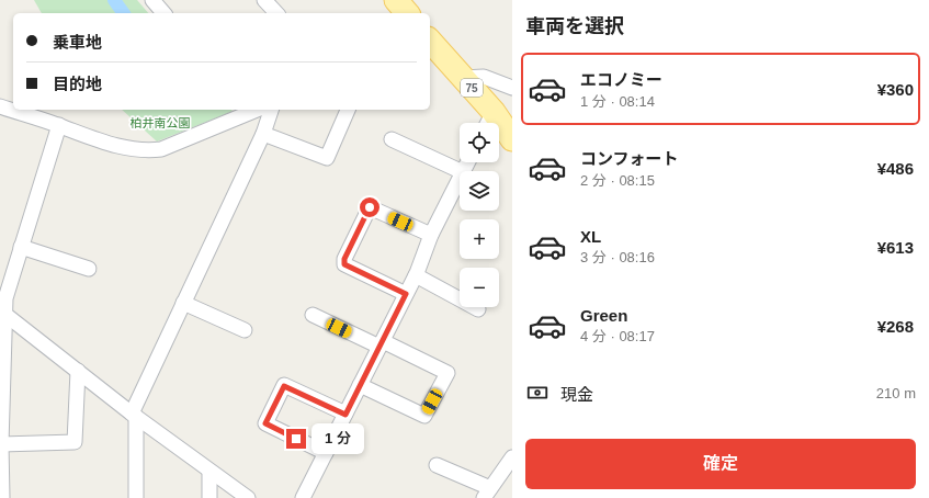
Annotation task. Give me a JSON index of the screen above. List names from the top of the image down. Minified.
{"streets":{"main road":["75"]},"parks":["柏井南公園"],"page":{"heading":"車両を選択","banner":["乗車地","目的地"],"list":[{"name":"エコノミー","note":"1 分 · 08:14","value":"¥360"},{"name":"コンフォート","note":"2 分 · 08:15","value":"¥486"},{"name":"XL","note":"3 分 · 08:16","value":"¥613"},{"name":"Green","note":"4 分 · 08:17","value":"¥268"}],"map_buttons":["+","−"],"pay":["現金","210 m"],"bubble":"1 分","buttons":"確定"}}
